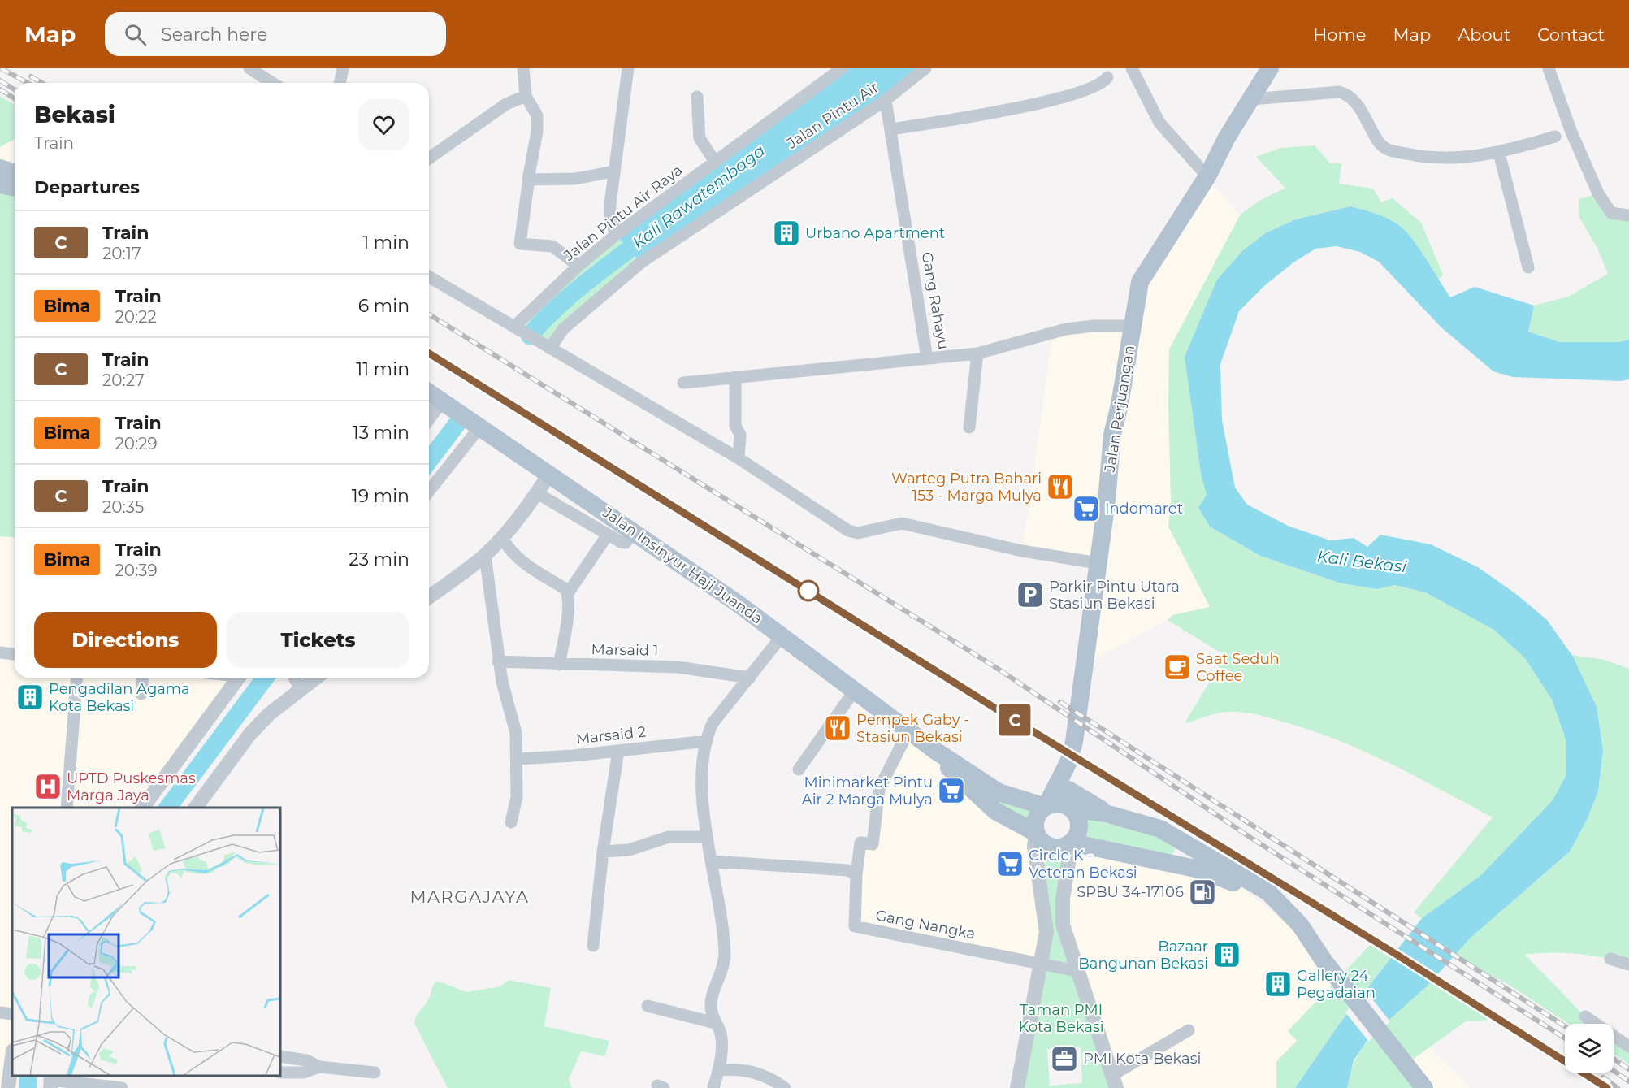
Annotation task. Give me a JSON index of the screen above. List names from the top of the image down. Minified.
{"streets":{"main road":["Jalan Perjuangan","Jalan Insinyur Haji Juanda"],"street":["Jalan Pintu Air","Jalan Pintu Air Raya","Gang Rahayu","Marsaid 1","Marsaid 2","Gang Nangka"]},"crossings":[["Jalan Pintu Air","Gang Rahayu"],["Gang Rahayu","Jalan Perjuangan"],["Jalan Perjuangan","Jalan Insinyur Haji Juanda"]],"districts":["MARGAJAYA"],"water":["Kali Rawatembaga","Kali Bekasi"],"parks":["Taman PMI Kota Bekasi"],"places":{"building":["Urbano Apartment","Pengadilan Agama Kota Bekasi","Bazaar Bangunan Bekasi","Gallery 24 Pegadaian"],"restaurant":["Warteg Putra Bahari 153 - Marga Mulya","Pempek Gaby - Stasiun Bekasi"],"supermarket":["Indomaret","Minimarket Pintu Air 2 Marga Mulya","Circle K - Veteran Bekasi"],"parking":["Parkir Pintu Utara Stasiun Bekasi"],"cafe":["Saat Seduh Coffee"],"hospital":["UPTD Puskesmas Marga Jaya"],"fuel station":["SPBU 34-17106"],"office":["PMI Kota Bekasi"]},"page":{"header":"Map","search":"Search here","nav":["Home","Map","About","Contact"],"on_map":"C","heading":[["Bekasi","Train"],"Departures"],"list":[{"mark":"C","name":"Train","note":"20:17","value":"1 min"},{"mark":"Bima","name":"Train","note":"20:22","value":"6 min"},{"mark":"C","name":"Train","note":"20:27","value":"11 min"},{"mark":"Bima","name":"Train","note":"20:29","value":"13 min"},{"mark":"C","name":"Train","note":"20:35","value":"19 min"},{"mark":"Bima","name":"Train","note":"20:39","value":"23 min"}],"buttons":["Directions","Tickets"]}}
